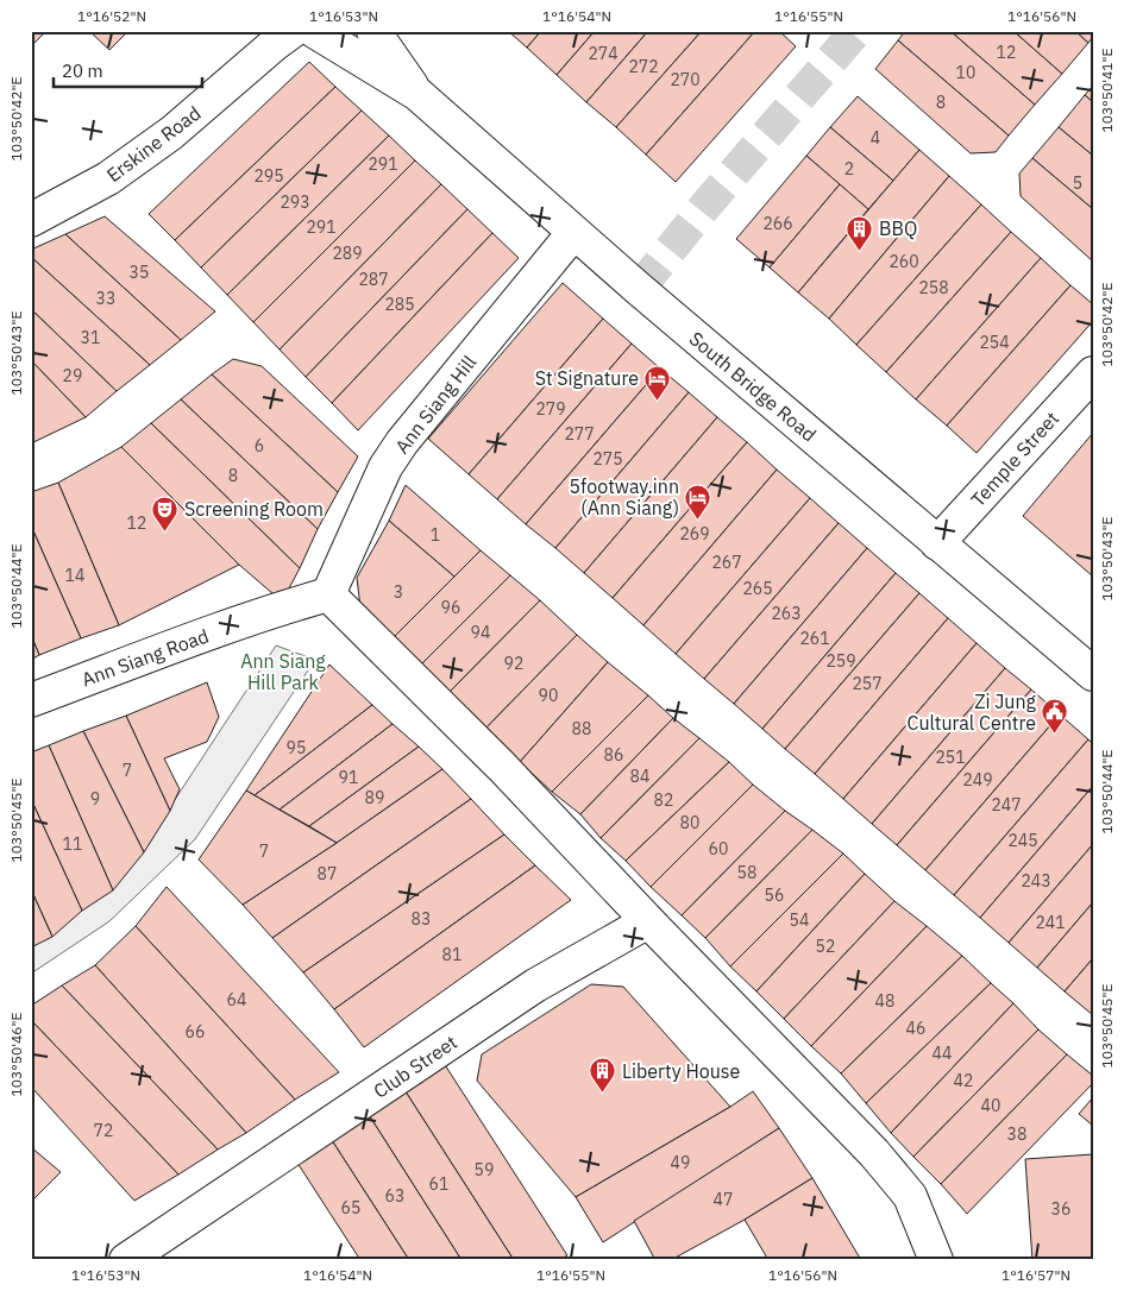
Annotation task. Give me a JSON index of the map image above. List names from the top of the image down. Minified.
{"streets":{"street":["Erskine Road","South Bridge Road","Ann Siang Hill","Temple Street","Ann Siang Road","Club Street"]},"crossings":[["South Bridge Road","Ann Siang Hill"],["South Bridge Road","Temple Street"],["Ann Siang Hill","Ann Siang Road"]],"parks":["Ann Siang Hill Park"],"places":{"building":["BBQ","Liberty House"],"hotel":["St Signature","5footway.inn (Ann Siang)"],"theatre":["Screening Room"],"public building":["Zi Jung Cultural Centre"]},"house_numbers":["12","274","272","10","270","8","4","291","2","295","5","293","266","291","289","260","35","287","258","33","285","31","254","29","279","277","6","275","8","12","269","1","267","14","265","3","96","263","94","261","259","92","257","90","88","95","86","251","7","84","91","249","89","9","82","247","80","245","11","60","7","58","87","243","56","83","54","241","52","81","64","48","46","66","44","42","40","72","38","49","59","61","63","47","65","36"],"scale_bar":"20 m","coordinates":["1°16'52\"N","1°16'53\"N","1°16'54\"N","1°16'55\"N","1°16'56\"N","103°50'41\"E","103°50'42\"E","103°50'43\"E","103°50'44\"E","103°50'45\"E","103°50'46\"E","1°16'57\"N"]}
